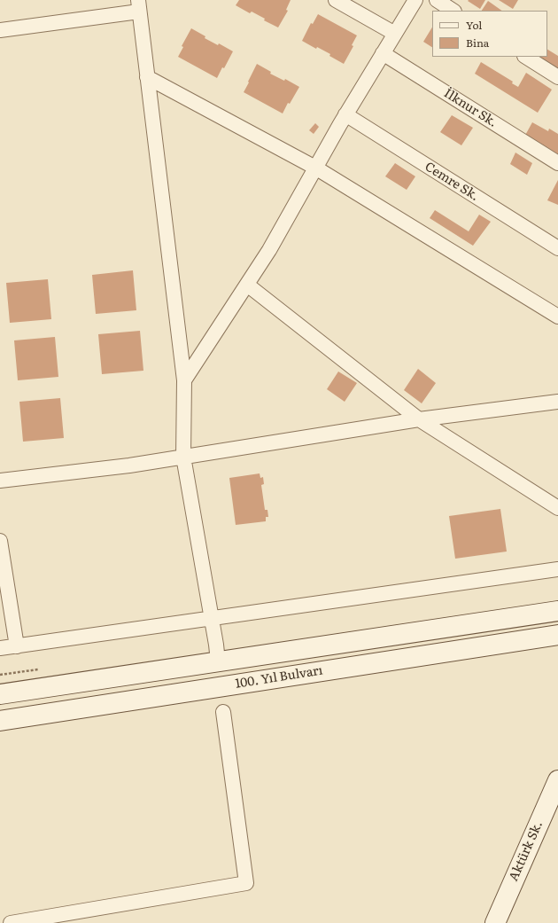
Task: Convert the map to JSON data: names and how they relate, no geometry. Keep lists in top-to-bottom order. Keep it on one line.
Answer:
{"streets":{"main road":["100. Yıl Bulvarı","Aktürk Sk."],"street":["İlknur Sk.","Cemre Sk."]},"legend":["Yol","Bina"]}
